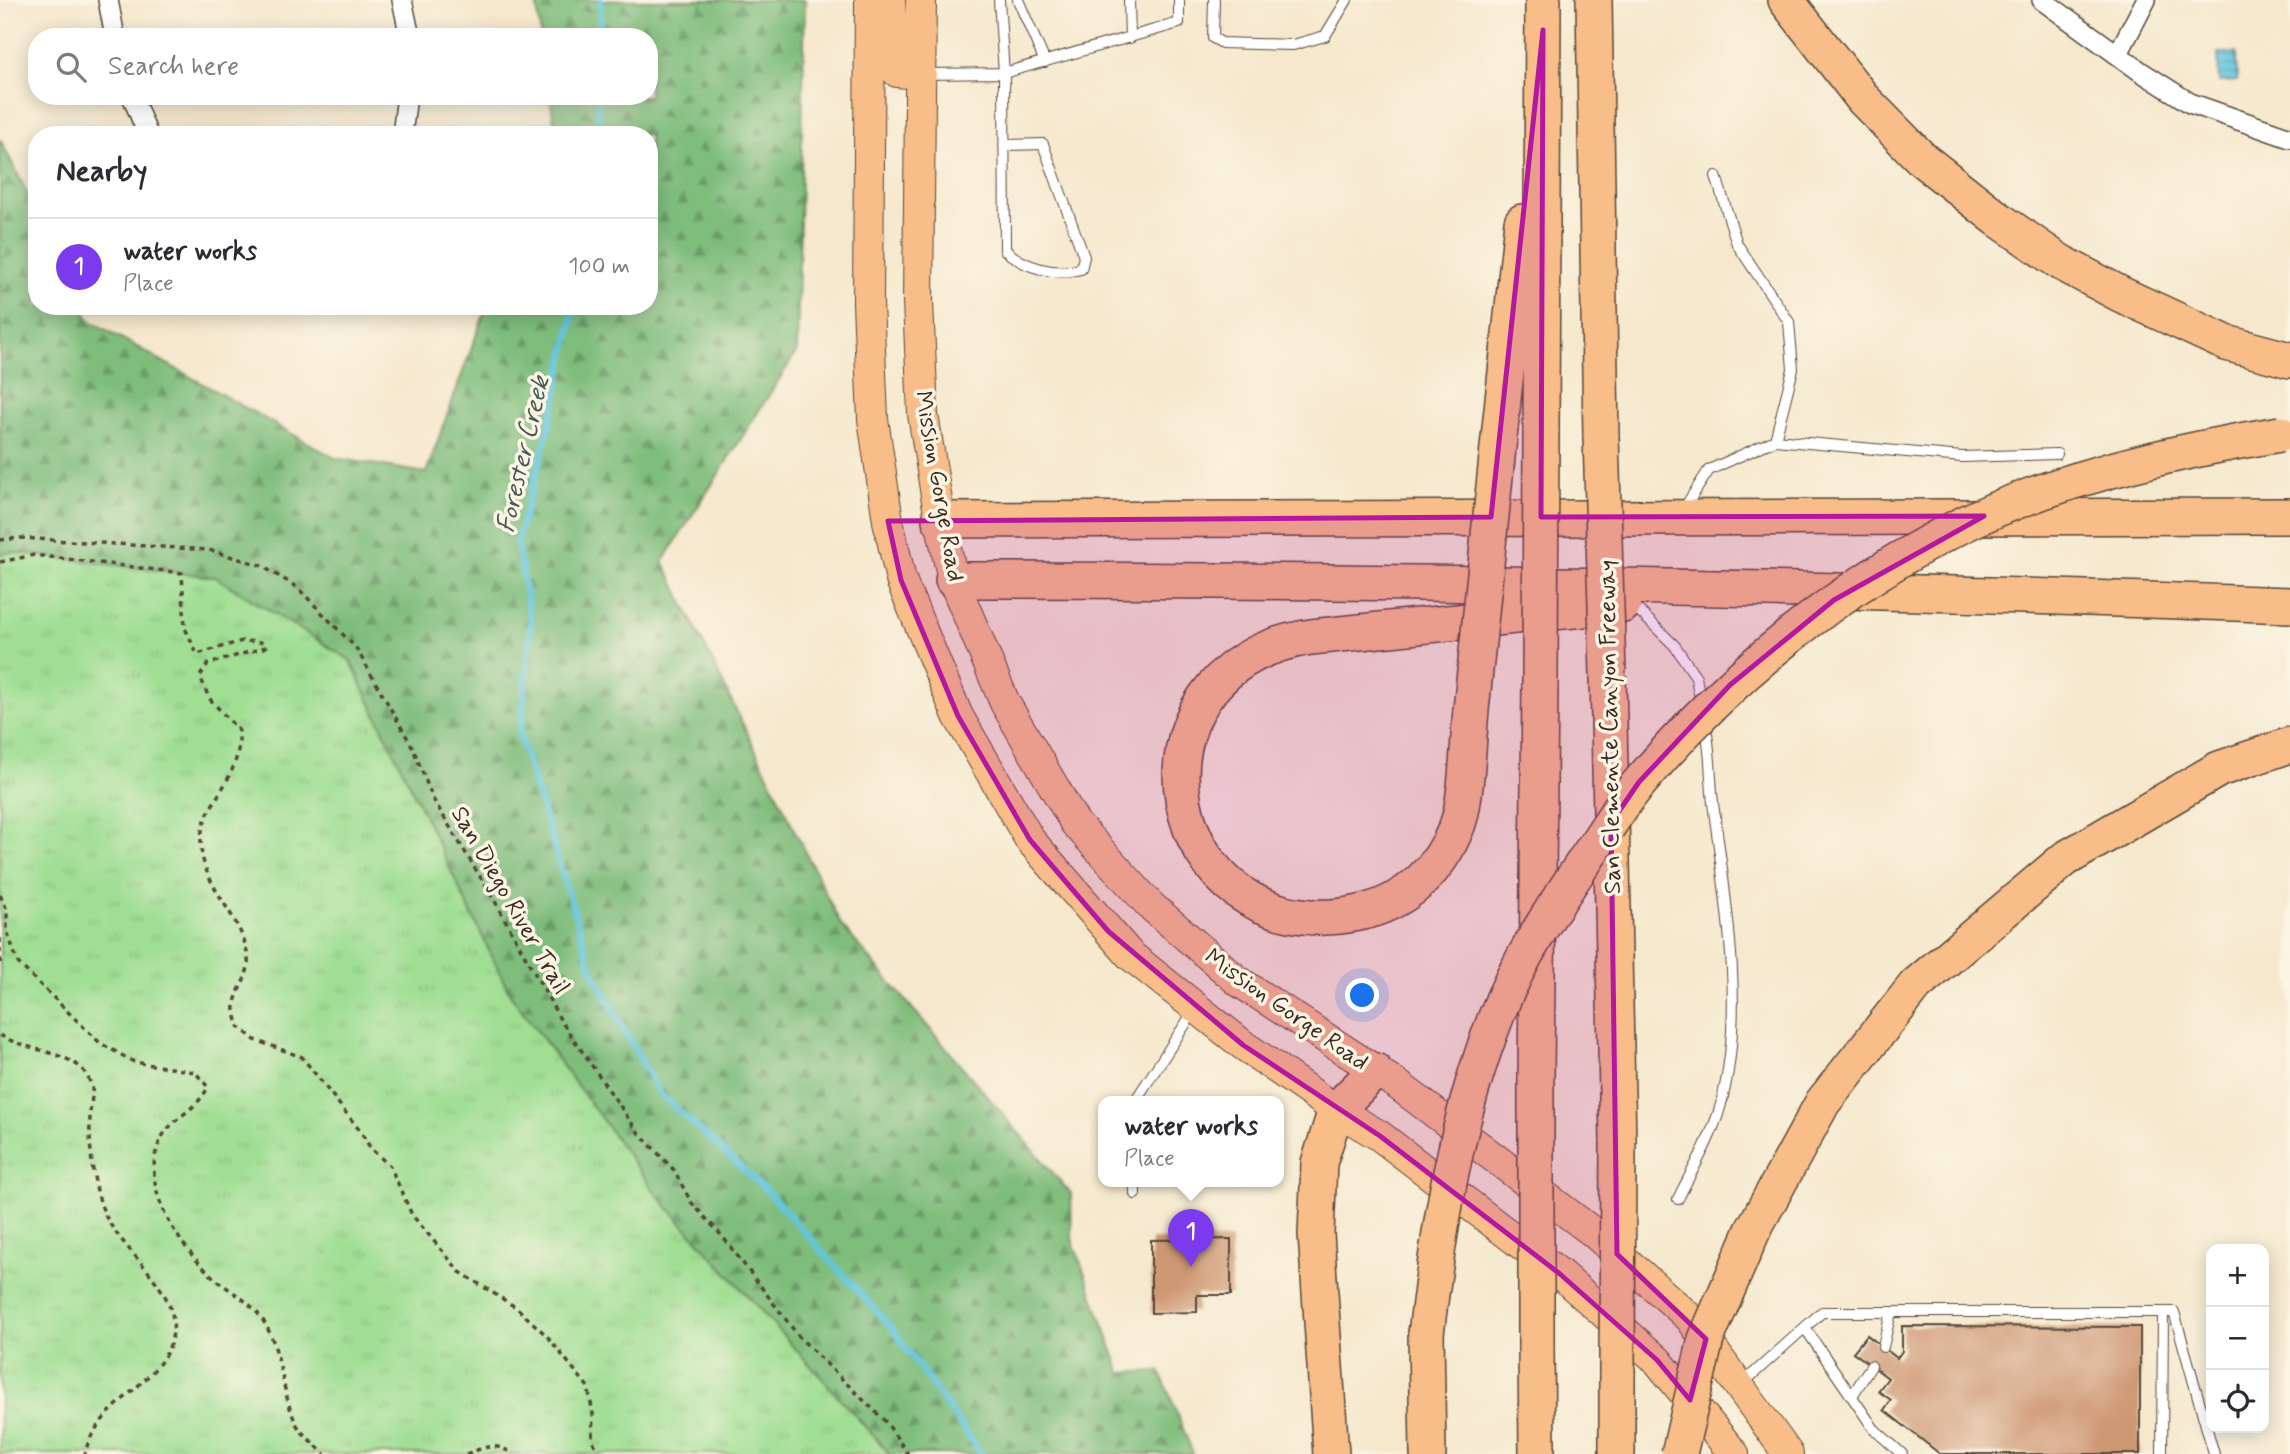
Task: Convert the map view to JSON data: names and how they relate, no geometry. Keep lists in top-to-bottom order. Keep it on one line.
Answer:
{"streets":{"highway":["San Clemente Canyon Freeway"],"main road":["Mission Gorge Road"],"path":["San Diego River Trail"]},"water":["Forester Creek"],"page":{"search":"Search here","heading":"Nearby","list":[{"mark":"1","name":"water works","note":"Place","value":"100 m"}],"popup":["water works","Place"],"pins":"1","map_buttons":["+","−"]}}
